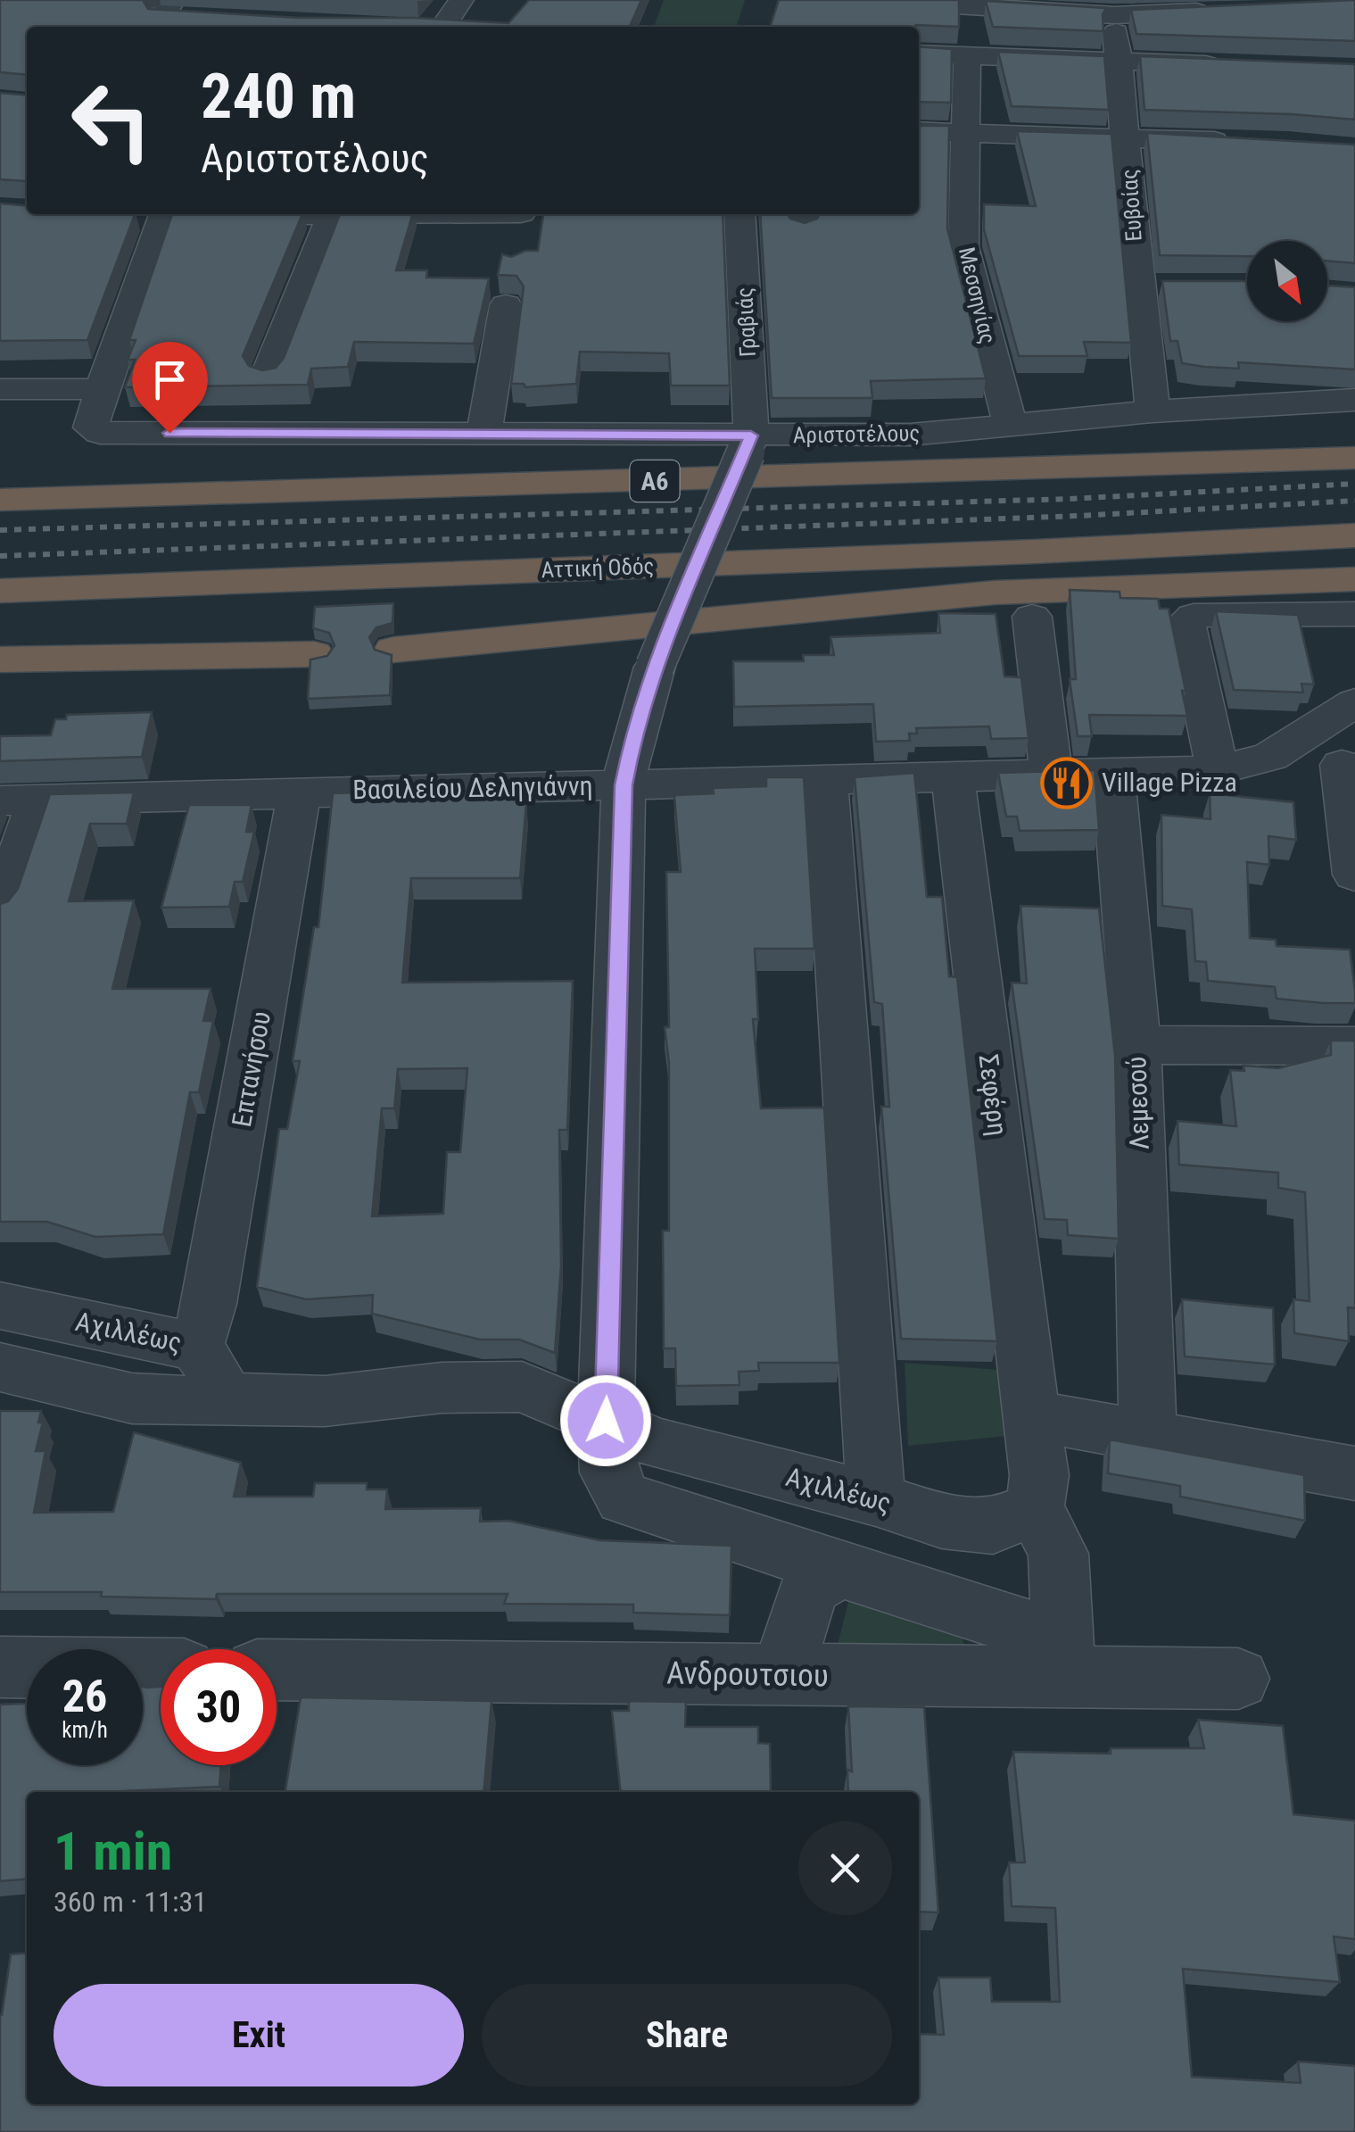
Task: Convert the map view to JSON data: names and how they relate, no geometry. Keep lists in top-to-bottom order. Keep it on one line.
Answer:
{"streets":{"highway":["Α6","Αττική Οδός"],"street":["Ευβοίας","Μεσσηνίας","Γραβιάς","Αριστοτέλους","Βασιλείου Δεληγιάννη","Επτανήσου","Σεφέρη","Λεμεσού","Αχιλλέως","Ανδρουτσιου"]},"crossings":[["Ευβοίας","Αριστοτέλους"],["Μεσσηνίας","Αριστοτέλους"],["Γραβιάς","Αριστοτέλους"],["Βασιλείου Δεληγιάννη","Επτανήσου"],["Βασιλείου Δεληγιάννη","Σεφέρη"],["Βασιλείου Δεληγιάννη","Λεμεσού"],["Επτανήσου","Αχιλλέως"]],"places":{"restaurant":["Village Pizza"]},"north":"bottom right","page":{"turn":["240 m","Αριστοτέλους"],"speed":"26 km/h","limit":"30","heading":["1 min","360 m · 11:31"],"buttons":["Exit","Share"]}}
